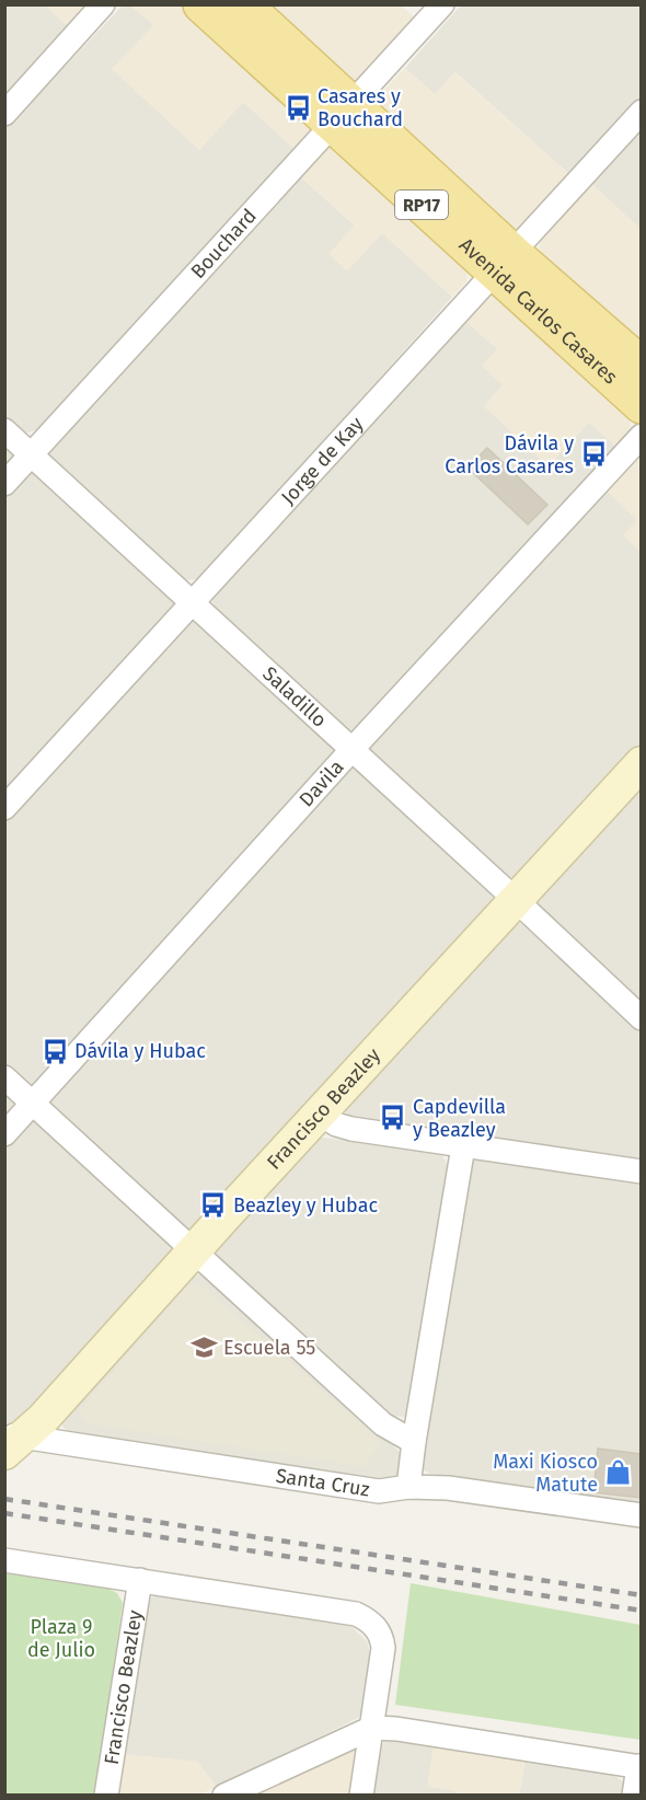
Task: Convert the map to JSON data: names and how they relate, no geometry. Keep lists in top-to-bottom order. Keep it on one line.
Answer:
{"streets":{"main road":["RP17","Avenida Carlos Casares"],"street":["Bouchard","Jorge de Kay","Saladillo","Davila","Francisco Beazley","Santa Cruz"]},"crossings":[["Bouchard","Avenida Carlos Casares"],["Bouchard","Saladillo"],["Avenida Carlos Casares","Jorge de Kay"],["Jorge de Kay","Saladillo"],["Saladillo","Davila"],["Saladillo","Francisco Beazley"],["Francisco Beazley","Santa Cruz"]],"parks":["Plaza 9 de Julio"],"places":{"bus stop":["Casares y Bouchard","Dávila y Carlos Casares","Dávila y Hubac","Capdevilla y Beazley","Beazley y Hubac"],"school or university":["Escuela 55"],"shop":["Maxi Kiosco Matute"]}}
